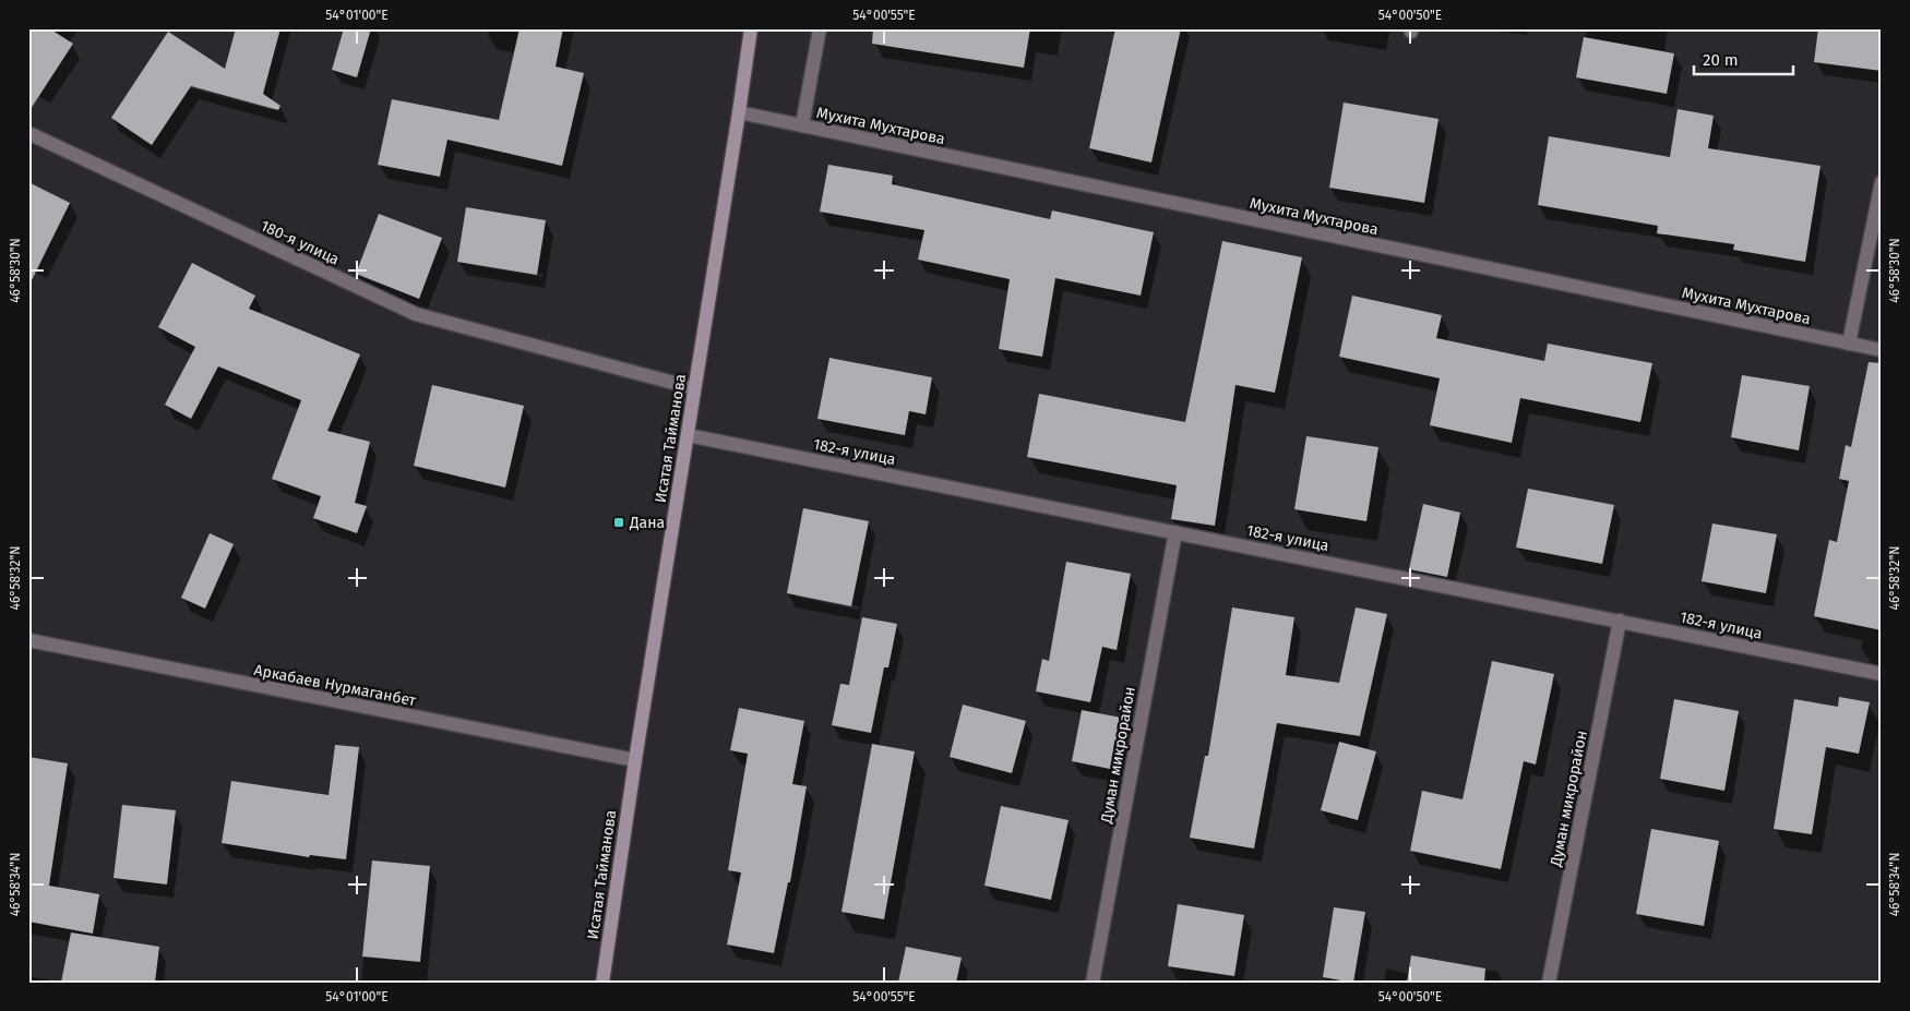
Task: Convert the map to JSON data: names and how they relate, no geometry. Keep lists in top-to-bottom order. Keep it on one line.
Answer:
{"streets":{"street":["Мухита Мухтарова","180-я улица","Исатая Тайманова","182-я улица","Аркабаев Нурмаганбет","Думан микрорайон"]},"crossings":[["Мухита Мухтарова","Исатая Тайманова"],["180-я улица","Исатая Тайманова"],["Исатая Тайманова","182-я улица"],["Исатая Тайманова","Аркабаев Нурмаганбет"],["182-я улица","Думан микрорайон"]],"places":{"transit":["Дана"]},"scale_bar":"20 m","coordinates":["54°01'00\"E","54°00'55\"E","54°00'50\"E","46°58'30\"N","46°58'32\"N","46°58'34\"N"]}
